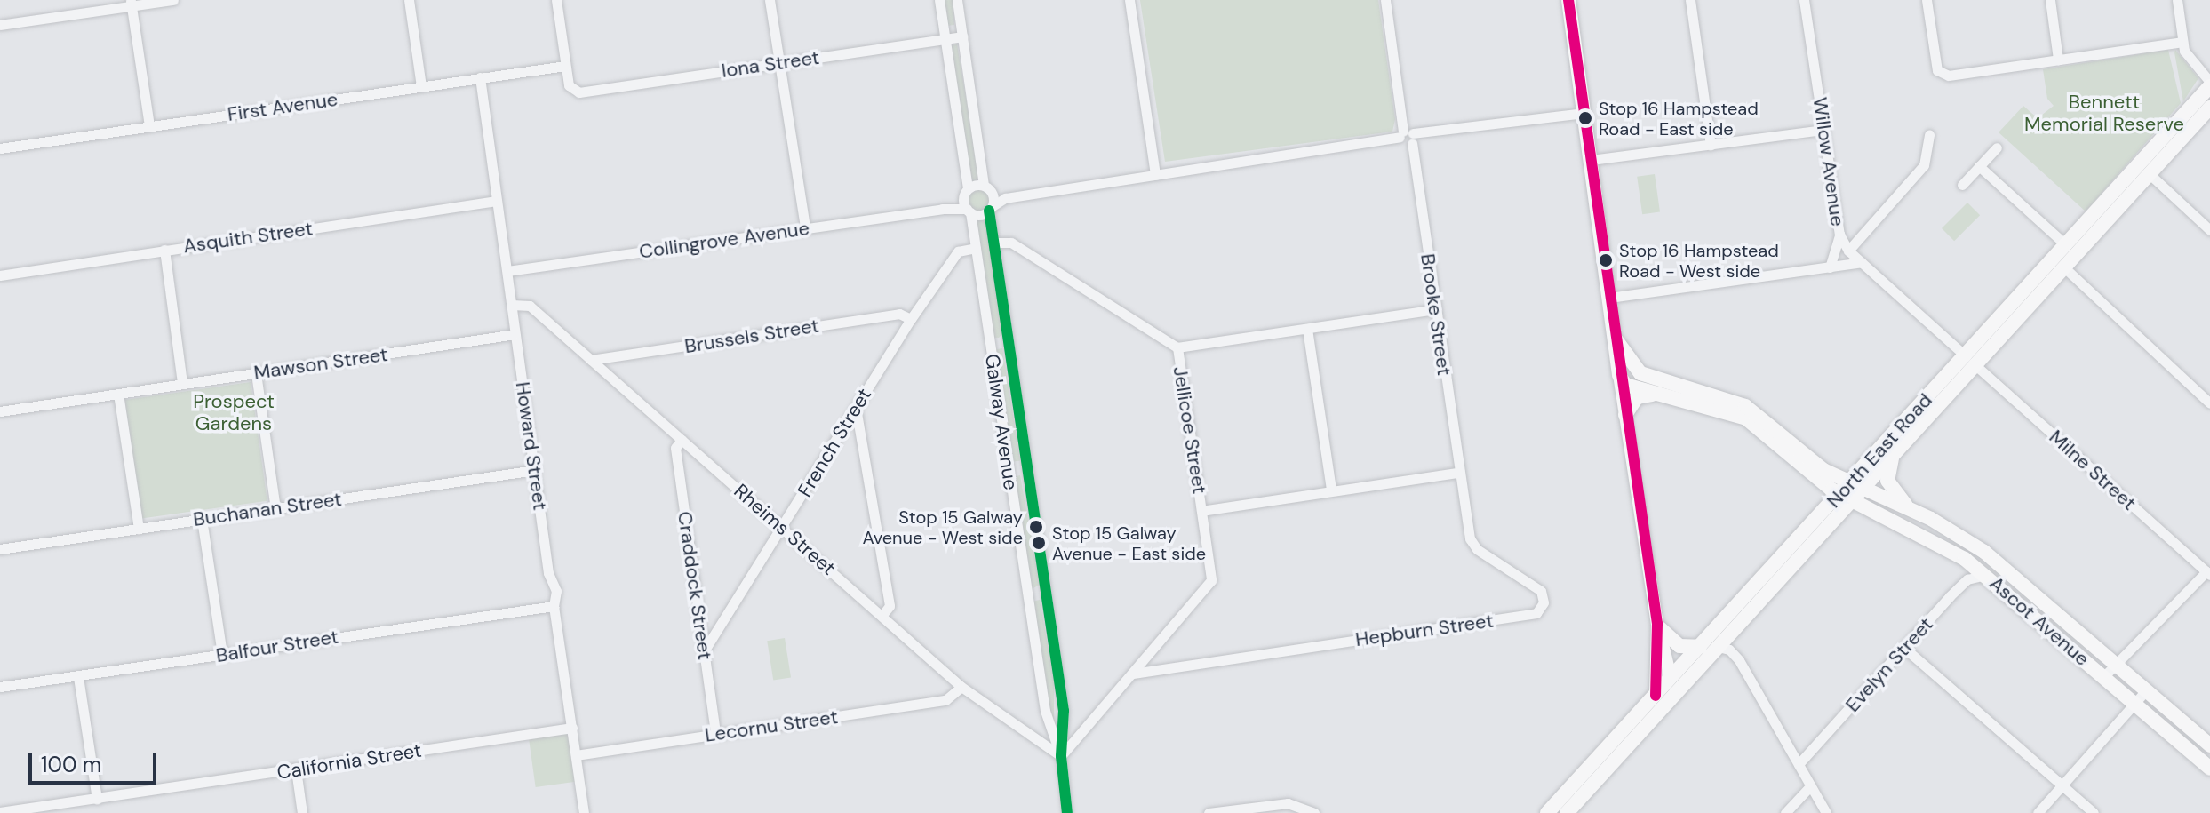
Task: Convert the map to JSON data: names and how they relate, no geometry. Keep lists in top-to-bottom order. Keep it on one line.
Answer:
{"streets":{"highway":["North East Road","Ascot Avenue"],"street":["Iona Street","First Avenue","Willow Avenue","Asquith Street","Collingrove Avenue","Brooke Street","Brussels Street","Mawson Street","Galway Avenue","Jellicoe Street","French Street","Howard Street","Milne Street","Buchanan Street","Rheims Street","Craddock Street","Hepburn Street","Balfour Street","Evelyn Street","Lecornu Street","California Street"]},"crossings":[["Iona Street","First Avenue"],["First Avenue","Howard Street"],["Willow Avenue","North East Road"],["Willow Avenue","Milne Street"],["Asquith Street","Howard Street"],["Collingrove Avenue","Galway Avenue"],["Collingrove Avenue","Howard Street"],["Brooke Street","Hepburn Street"],["Brussels Street","French Street"],["Brussels Street","Rheims Street"],["Mawson Street","Howard Street"],["Galway Avenue","Jellicoe Street"],["Galway Avenue","French Street"],["Galway Avenue","Rheims Street"],["Jellicoe Street","Rheims Street"],["Jellicoe Street","Hepburn Street"],["French Street","Rheims Street"],["French Street","Craddock Street"],["Howard Street","Buchanan Street"],["Howard Street","Rheims Street"],["Howard Street","Balfour Street"],["Howard Street","Lecornu Street"],["Howard Street","California Street"],["North East Road","Milne Street"],["North East Road","Ascot Avenue"],["Rheims Street","Craddock Street"],["Rheims Street","Lecornu Street"],["Craddock Street","Lecornu Street"],["Ascot Avenue","Evelyn Street"]],"parks":["Bennett Memorial Reserve","Prospect Gardens"],"places":["Stop 16 Hampstead Road - East side","Stop 16 Hampstead Road - West side","Stop 15 Galway Avenue - West side","Stop 15 Galway Avenue - East side"],"scale_bar":"100 m"}
